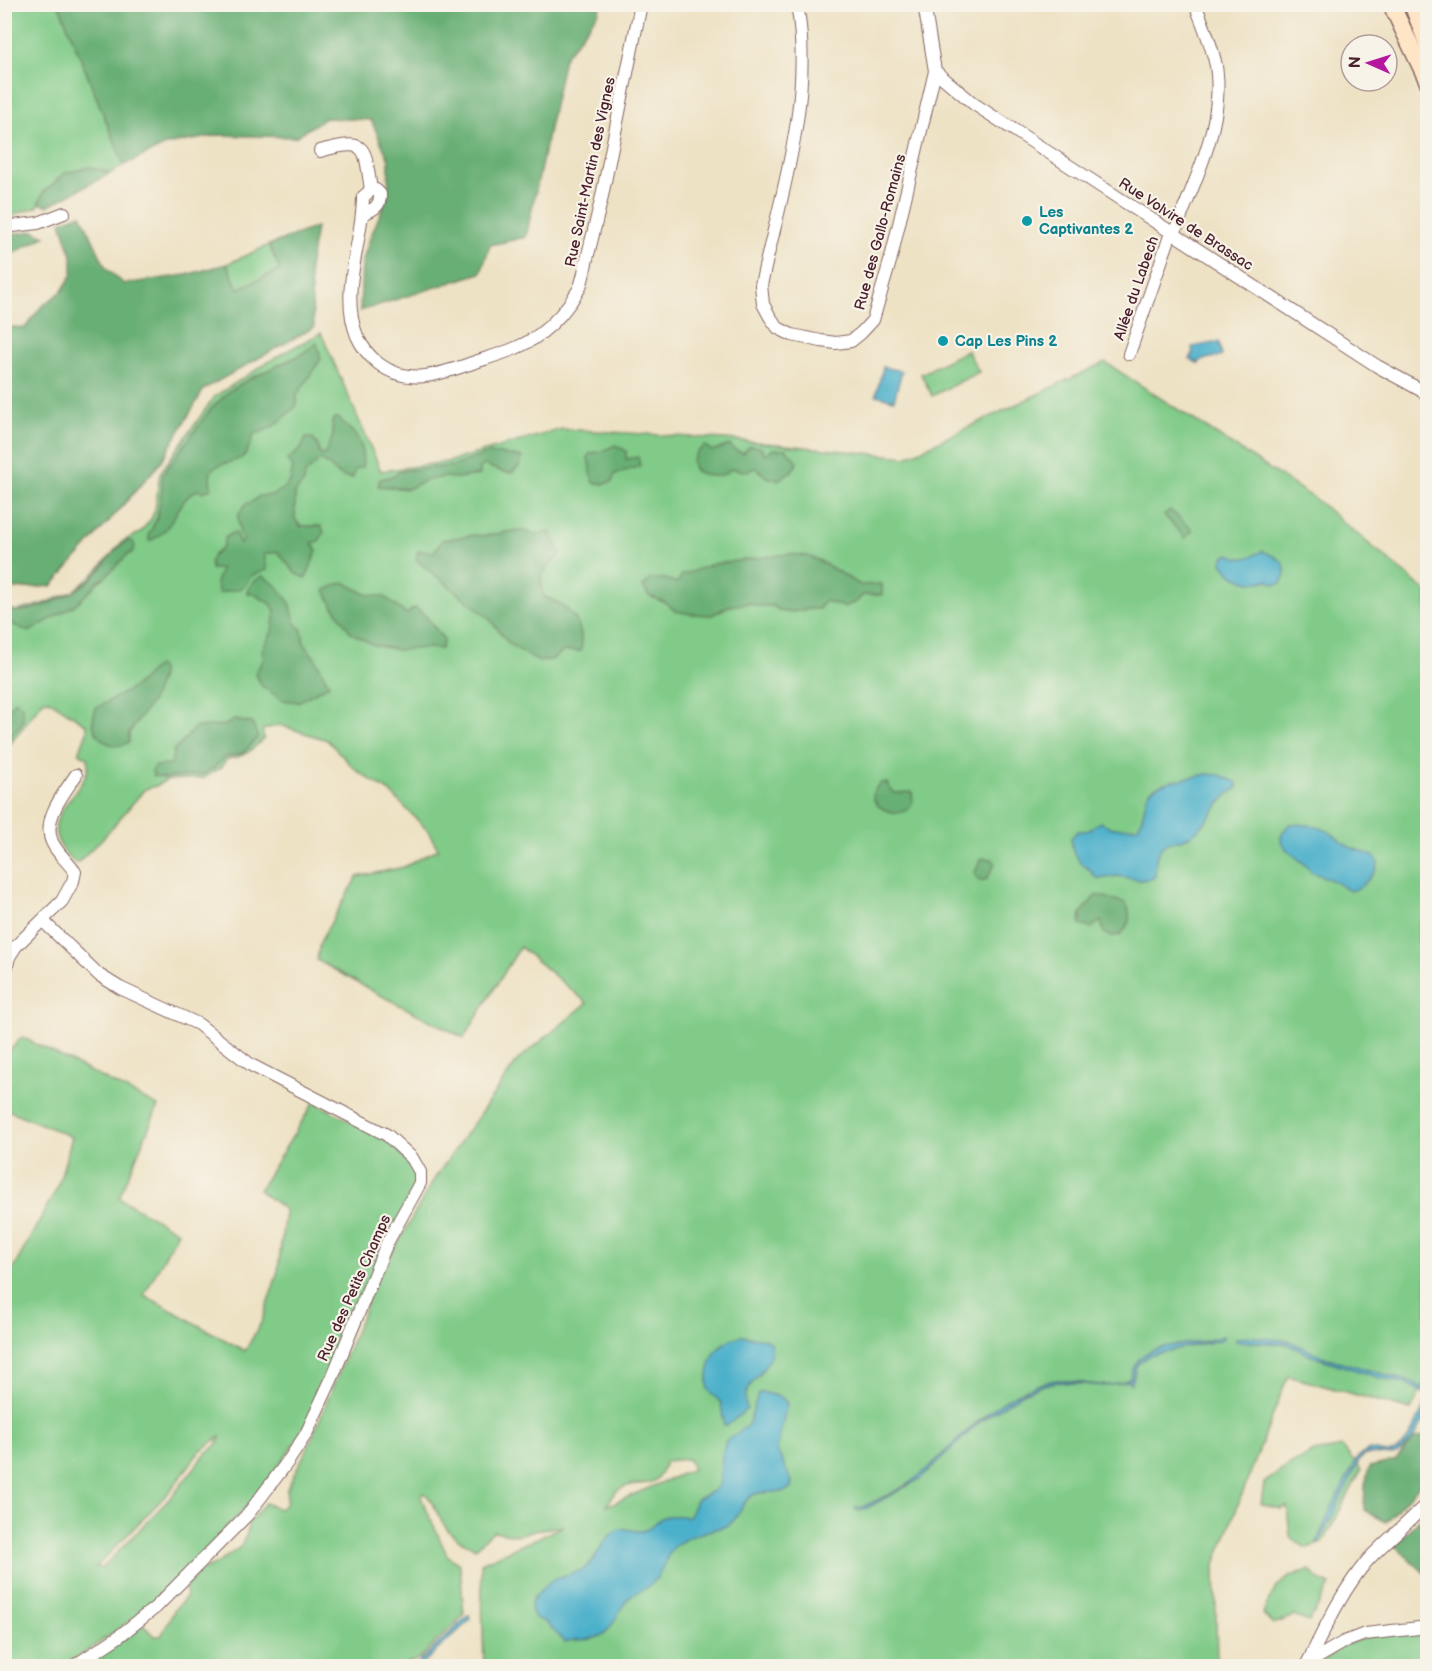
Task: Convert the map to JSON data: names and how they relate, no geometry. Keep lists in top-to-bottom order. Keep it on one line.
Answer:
{"streets":{"street":["Rue Saint-Martin des Vignes","Rue Volvire de Brassac","Rue des Gallo-Romains","Allée du Labech","Rue des Petits Champs"]},"crossings":[["Rue Volvire de Brassac","Rue des Gallo-Romains"],["Rue Volvire de Brassac","Allée du Labech"]],"places":["Les Captivantes 2","Cap Les Pins 2"],"north":"left"}
